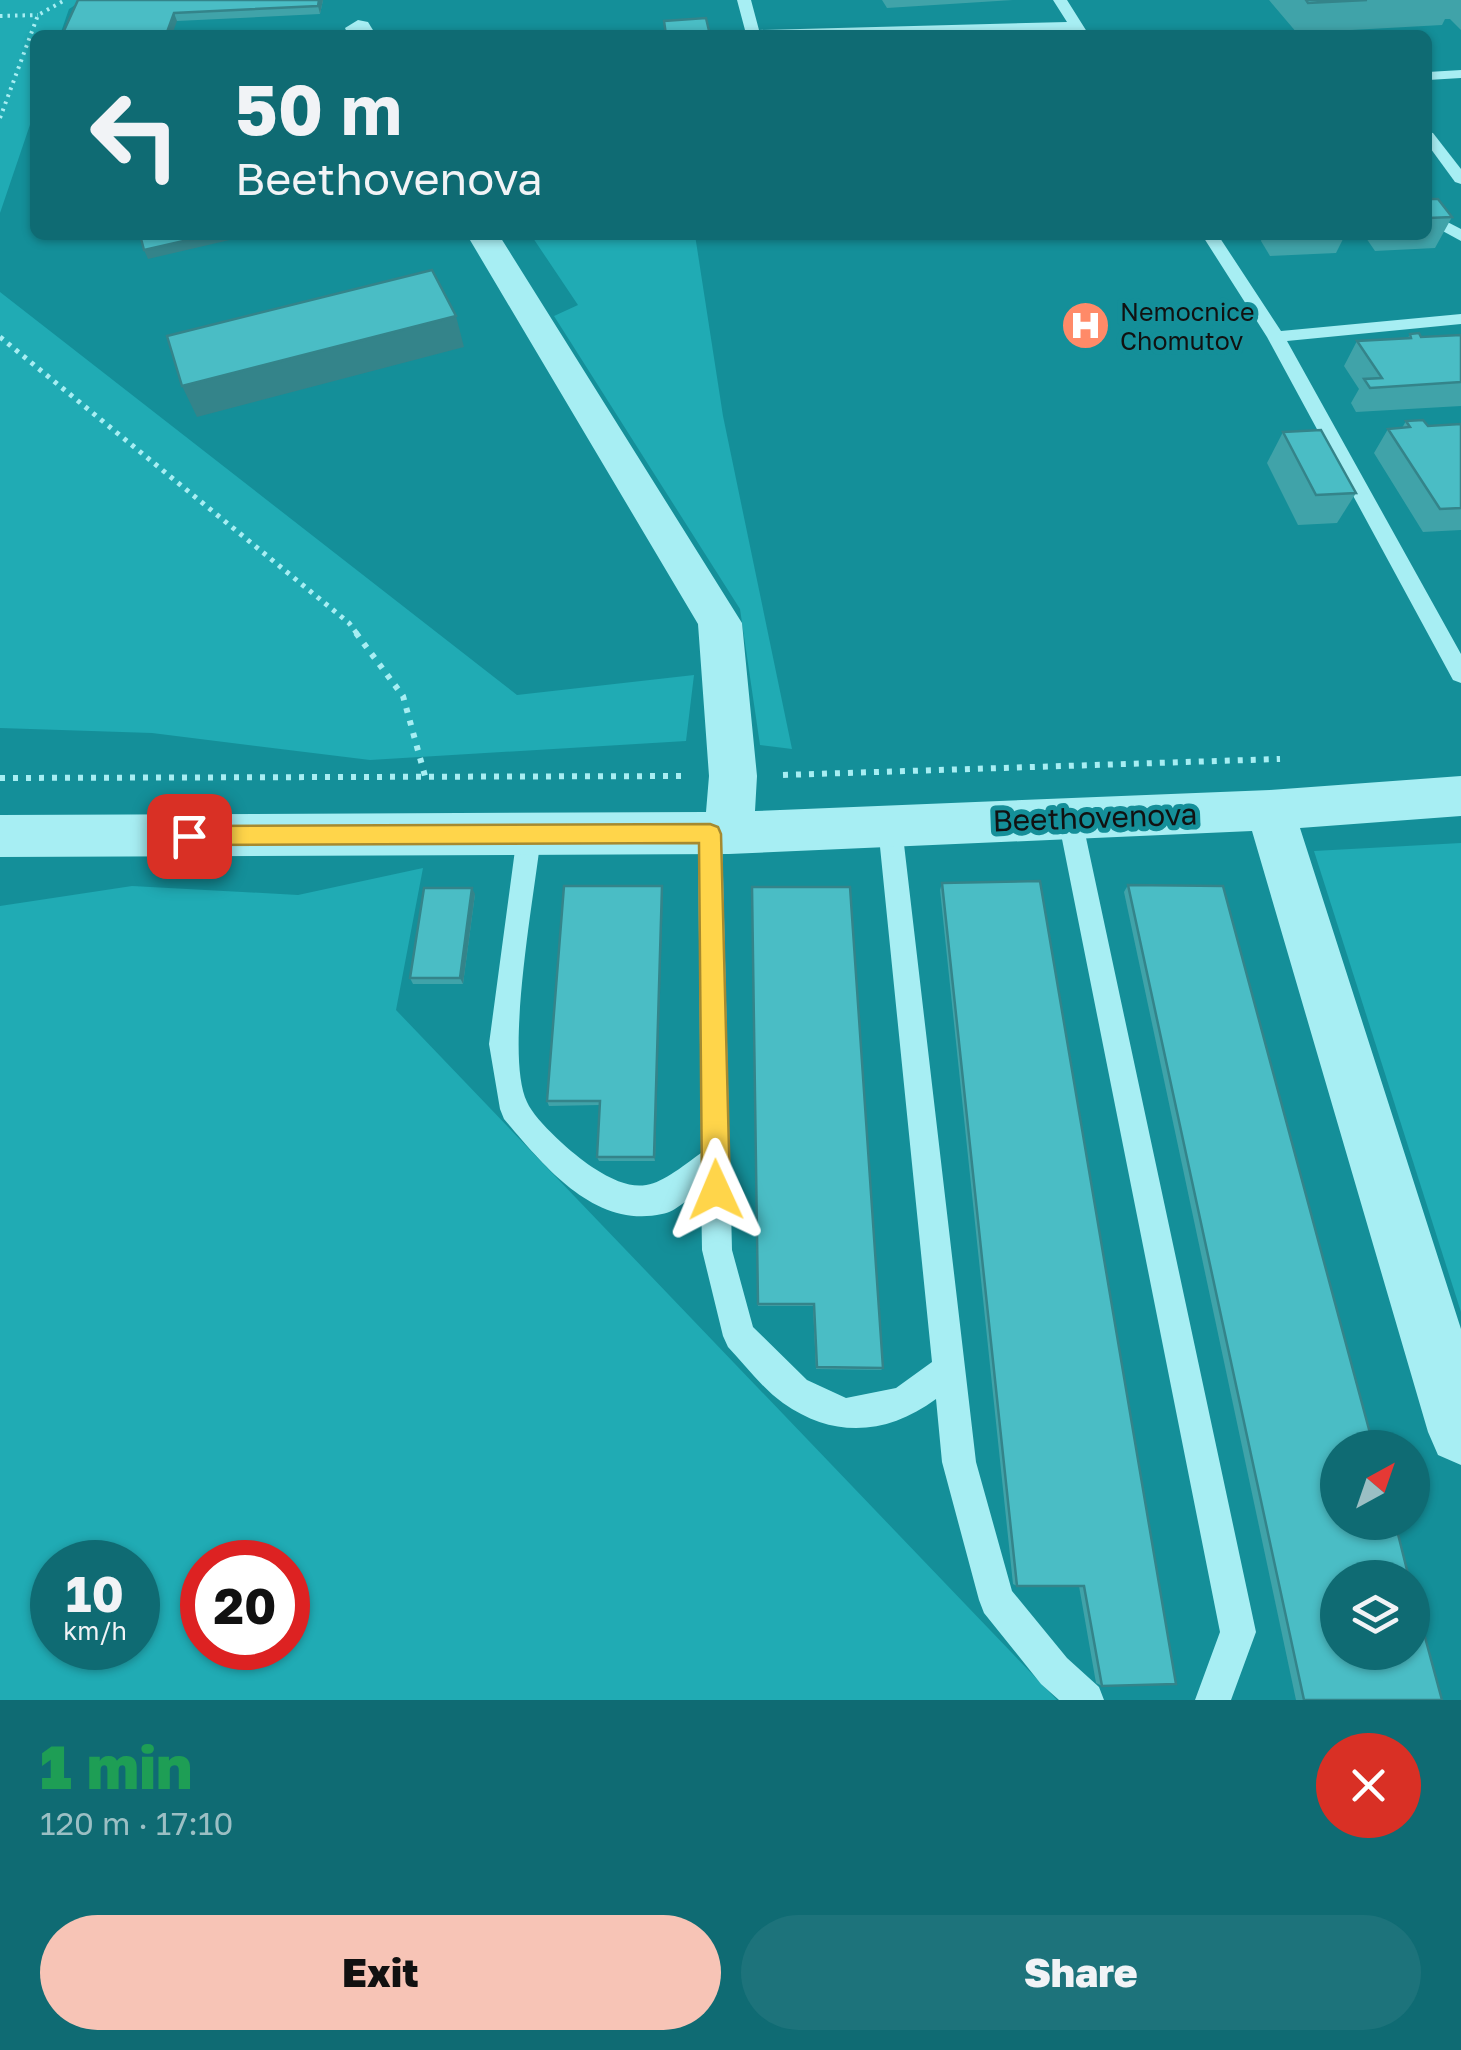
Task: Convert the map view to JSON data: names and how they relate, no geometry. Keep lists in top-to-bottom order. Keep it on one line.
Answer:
{"streets":{"street":["Beethovenova"]},"places":{"hospital":["Nemocnice Chomutov"]},"north":"top right","page":{"turn":["50 m","Beethovenova"],"speed":"10 km/h","limit":"20","heading":["1 min","120 m · 17:10"],"buttons":["Exit","Share"]}}
